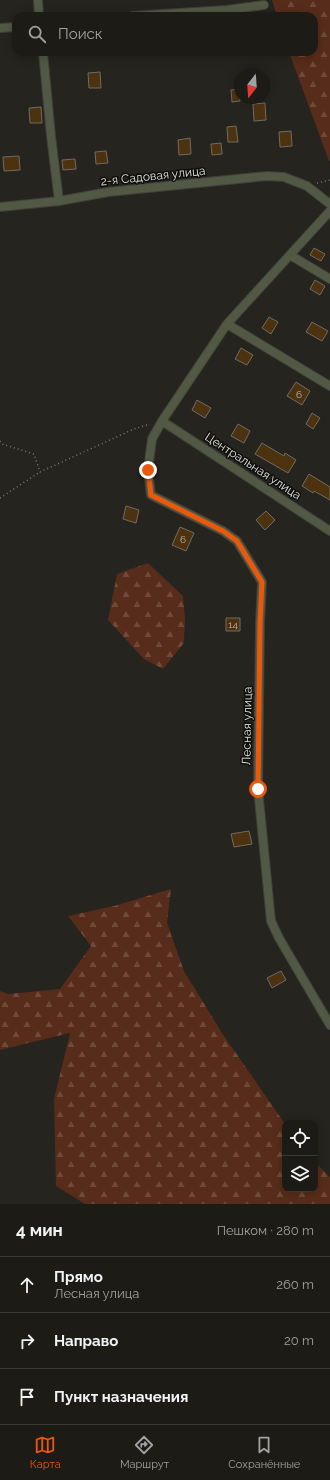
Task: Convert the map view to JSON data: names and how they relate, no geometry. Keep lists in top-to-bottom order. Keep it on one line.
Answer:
{"streets":{"street":["2-я Садовая улица","Центральная улица","Лесная улица"]},"crossings":[["Центральная улица","Лесная улица"]],"house_numbers":["6","6","14"],"north":"bottom","page":{"search":"Поиск","heading":["4 мин","Пешком · 280 m"],"list":[["Прямо","Лесная улица","260 m"],["Направо","20 m"],"Пункт назначения"],"nav":["Карта","Маршрут","Сохранённые"]}}
